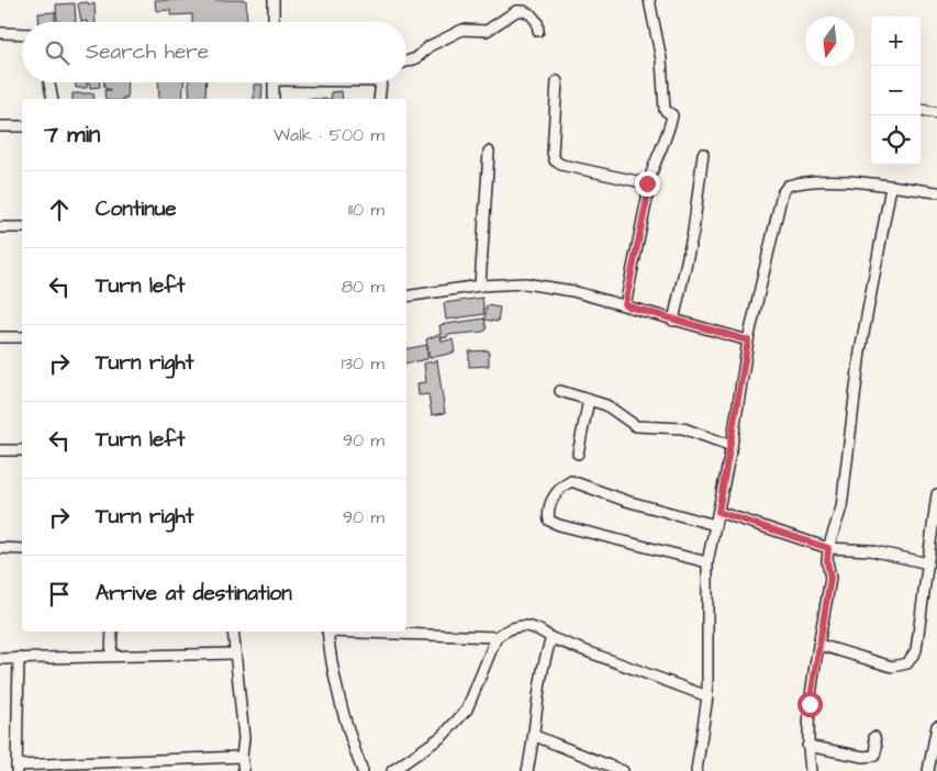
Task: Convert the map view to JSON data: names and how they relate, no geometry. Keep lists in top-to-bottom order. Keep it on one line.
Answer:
{"north":"bottom","page":{"map_buttons":["+","−"],"search":"Search here","heading":["7 min","Walk · 500 m"],"list":[["Continue","110 m"],["Turn left","80 m"],["Turn right","130 m"],["Turn left","90 m"],["Turn right","90 m"],"Arrive at destination"]}}
